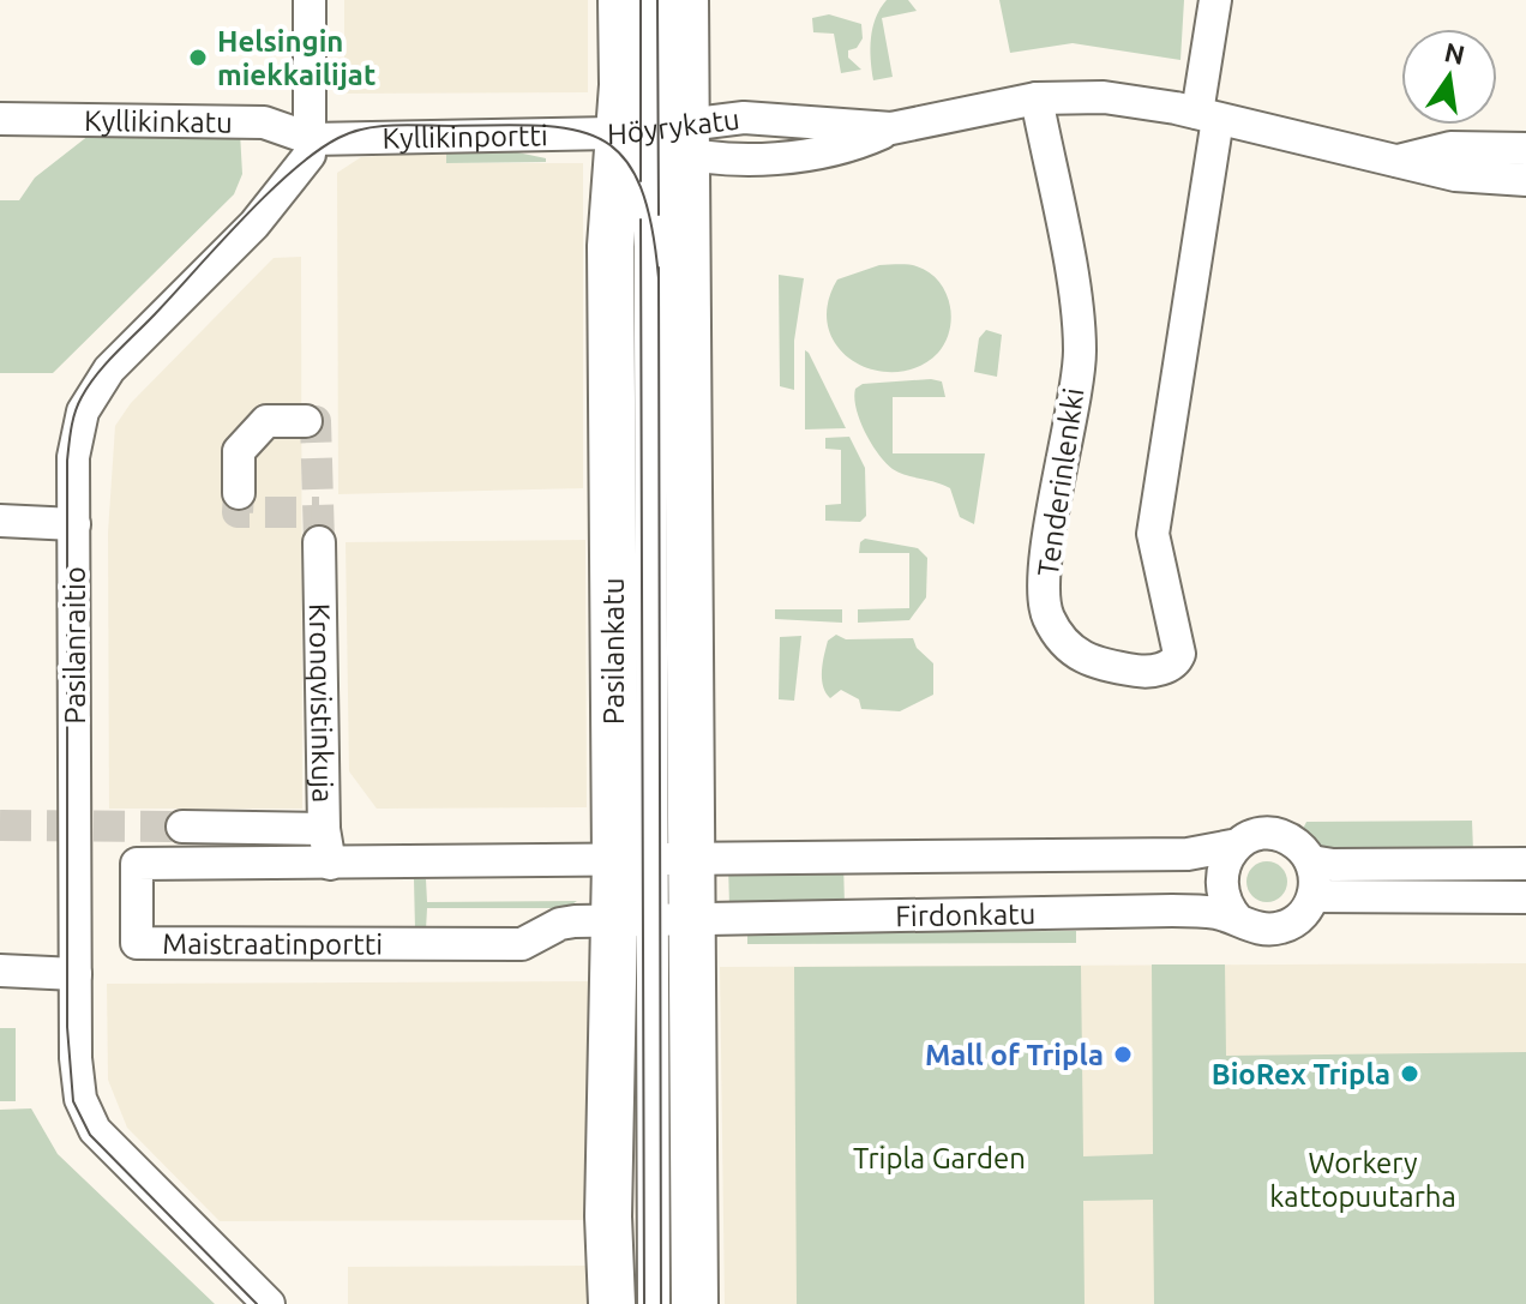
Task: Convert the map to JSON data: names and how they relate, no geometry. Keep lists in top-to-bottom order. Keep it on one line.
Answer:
{"streets":{"street":["Kyllikinkatu","Höyrykatu","Kyllikinportti","Tenderinlenkki","Pasilanraitio","Pasilankatu","Kronqvistinkuja","Firdonkatu","Maistraatinportti"]},"crossings":[["Kyllikinkatu","Kyllikinportti"],["Kyllikinkatu","Pasilanraitio"],["Höyrykatu","Kyllikinportti"],["Höyrykatu","Tenderinlenkki"],["Höyrykatu","Pasilankatu"],["Kyllikinportti","Pasilanraitio"],["Kyllikinportti","Pasilankatu"],["Pasilankatu","Firdonkatu"],["Pasilankatu","Maistraatinportti"],["Kronqvistinkuja","Maistraatinportti"],["Firdonkatu","Maistraatinportti"]],"parks":["Tripla Garden","Workery kattopuutarha"],"places":["Helsingin miekkailijat","Mall of Tripla","BioRex Tripla"],"north":"top"}
